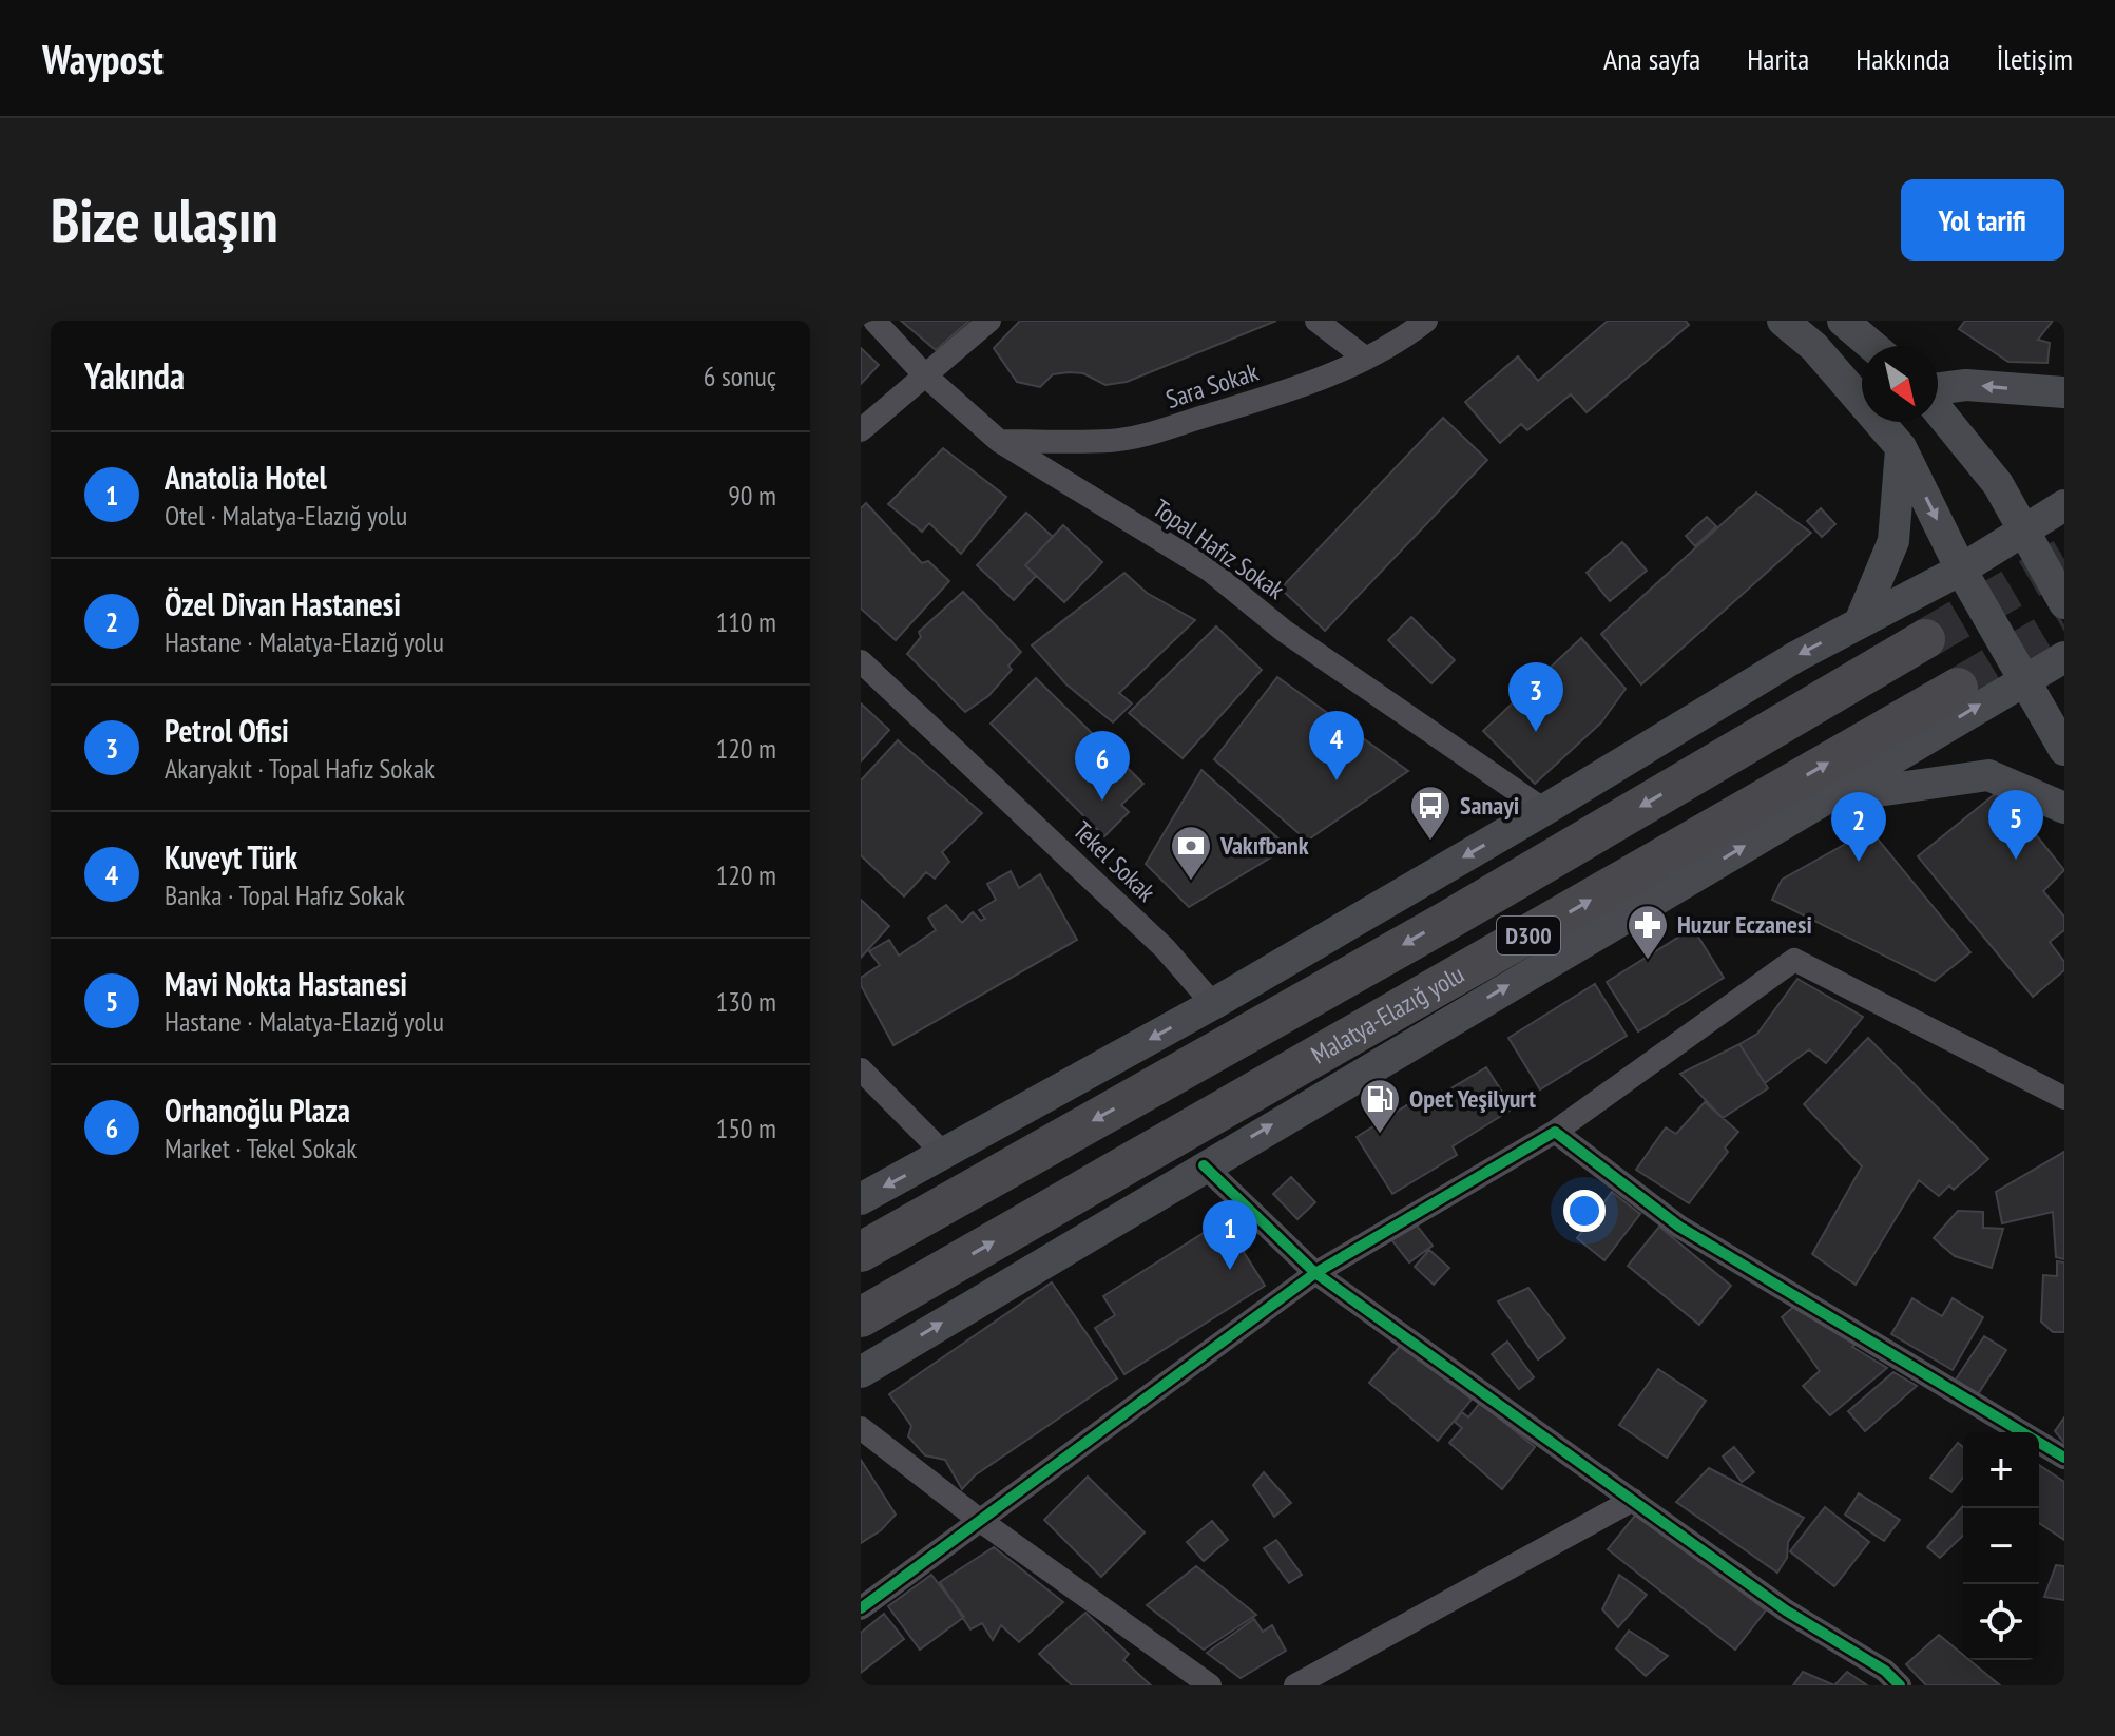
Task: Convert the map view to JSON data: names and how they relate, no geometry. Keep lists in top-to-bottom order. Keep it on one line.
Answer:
{"streets":{"highway":["D300","Malatya-Elazığ yolu"],"street":["Sara Sokak","Topal Hafız Sokak","Tekel Sokak"]},"crossings":[["Sara Sokak","Topal Hafız Sokak"]],"places":{"bus stop":["Sanayi"],"bank":["Vakıfbank"],"pharmacy":["Huzur Eczanesi"],"fuel station":["Opet Yeşilyurt"]},"north":"bottom right","page":{"header":"Waypost","nav":["Ana sayfa","Harita","Hakkında","İletişim"],"buttons":"Yol tarifi","title":"Bize ulaşın","heading":["Yakında","6 sonuç"],"list":[{"mark":"1","name":"Anatolia Hotel","note":"Otel · Malatya-Elazığ yolu","value":"90 m"},{"mark":"2","name":"Özel Divan Hastanesi","note":"Hastane · Malatya-Elazığ yolu","value":"110 m"},{"mark":"3","name":"Petrol Ofisi","note":"Akaryakıt · Topal Hafız Sokak","value":"120 m"},{"mark":"4","name":"Kuveyt Türk","note":"Banka · Topal Hafız Sokak","value":"120 m"},{"mark":"5","name":"Mavi Nokta Hastanesi","note":"Hastane · Malatya-Elazığ yolu","value":"130 m"},{"mark":"6","name":"Orhanoğlu Plaza","note":"Market · Tekel Sokak","value":"150 m"}],"pins":["3","4","6","5","2","1"],"map_buttons":["+","−"]}}
